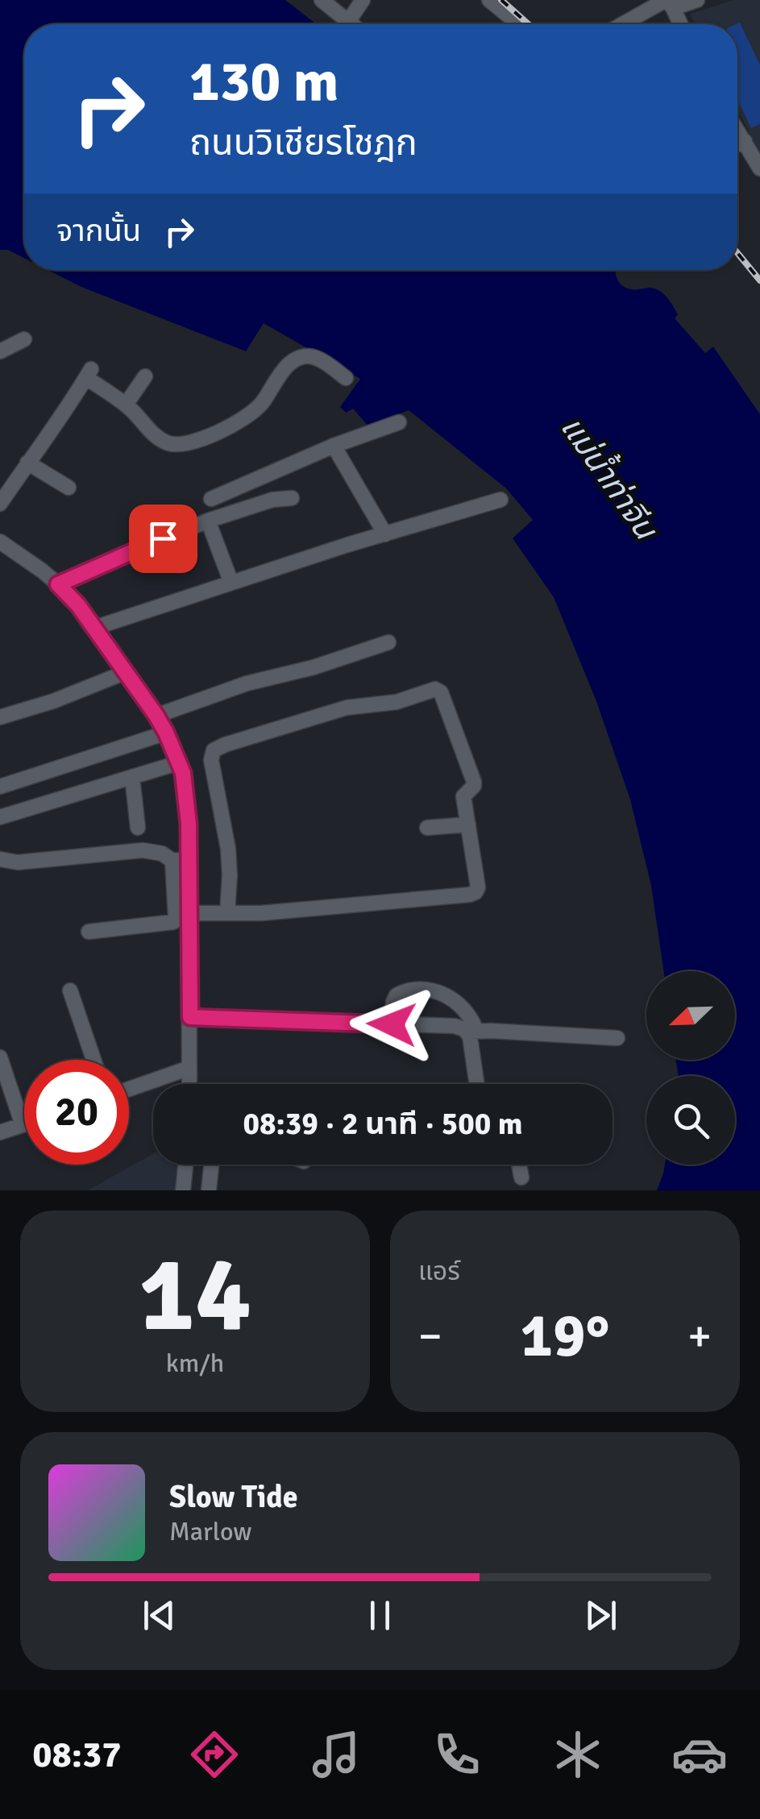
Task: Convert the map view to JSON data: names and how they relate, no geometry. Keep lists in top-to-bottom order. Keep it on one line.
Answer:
{"water":["แม่น้ำท่าจีน"],"north":"bottom left","page":{"turn":["130 m","ถนนวิเชียรโชฎก"],"then":"จากนั้น","limit":"20","trip":"08:39 · 2 นาที · 500 m","tile":[["14","km/h"],"แอร์"],"heat":["−","19°","+"],"song":["Slow Tide","Marlow"],"tabs":"08:37"}}
